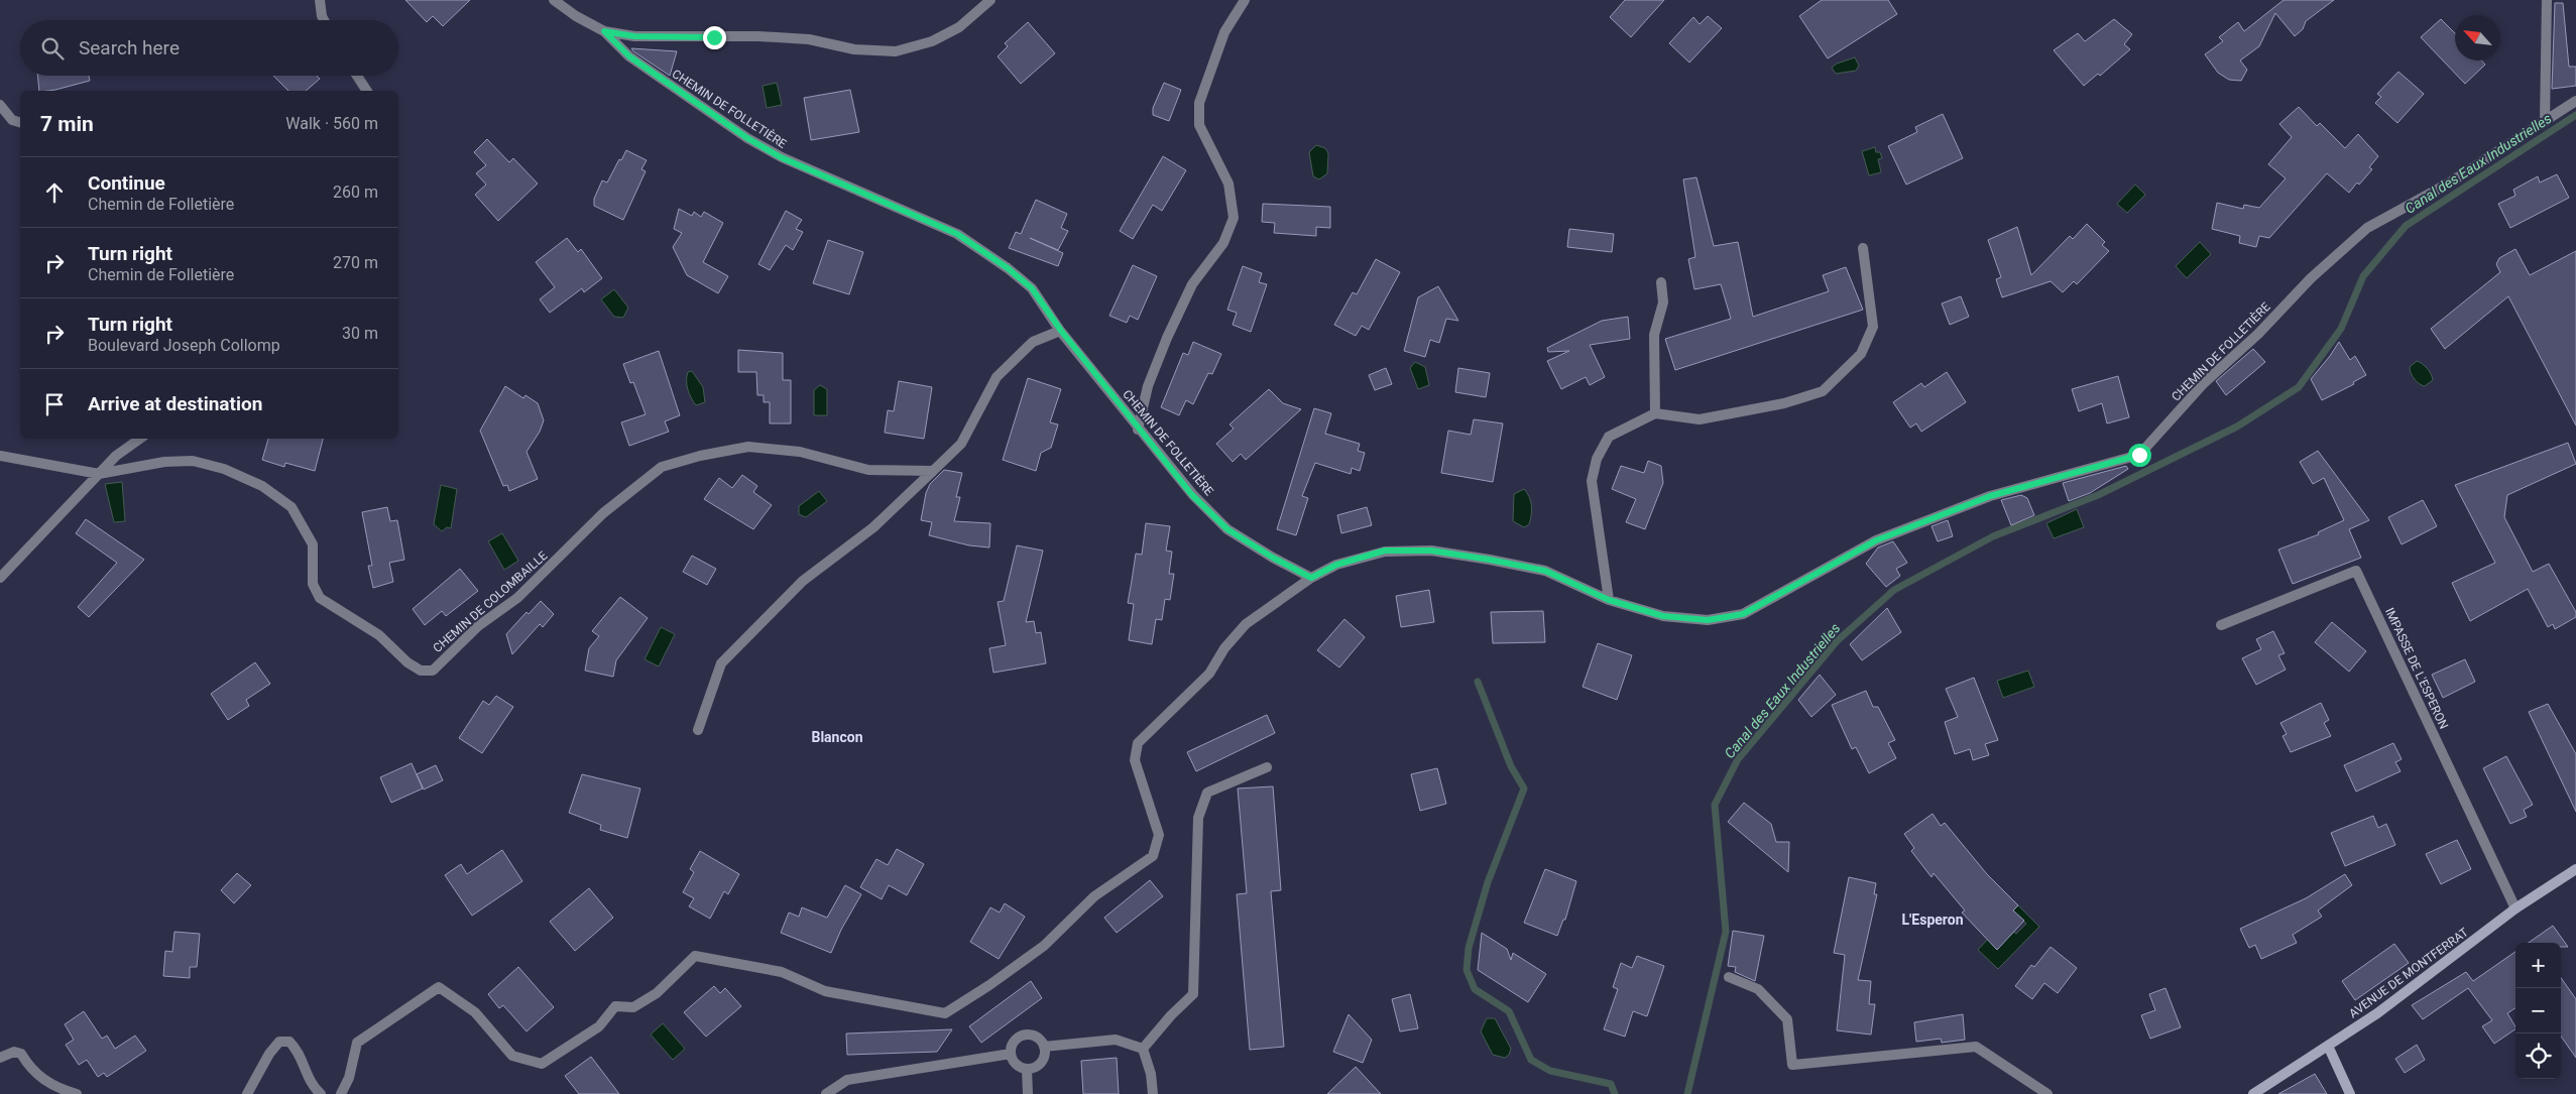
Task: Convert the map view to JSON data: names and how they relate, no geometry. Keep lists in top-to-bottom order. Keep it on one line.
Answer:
{"streets":{"street":["CHEMIN DE FOLLETIÈRE","CHEMIN DE COLOMBAILLE","IMPASSE DE L'ESPERON","AVENUE DE MONTFERRAT"]},"crossings":[["IMPASSE DE L'ESPERON","AVENUE DE MONTFERRAT"]],"districts":["Blancon","L'Esperon"],"water":["Canal des Eaux Industrielles"],"north":"top left","page":{"search":"Search here","heading":["7 min","Walk · 560 m"],"list":[["Continue","Chemin de Folletière","260 m"],["Turn right","Chemin de Folletière","270 m"],["Turn right","Boulevard Joseph Collomp","30 m"],"Arrive at destination"],"map_buttons":["+","−"]}}
